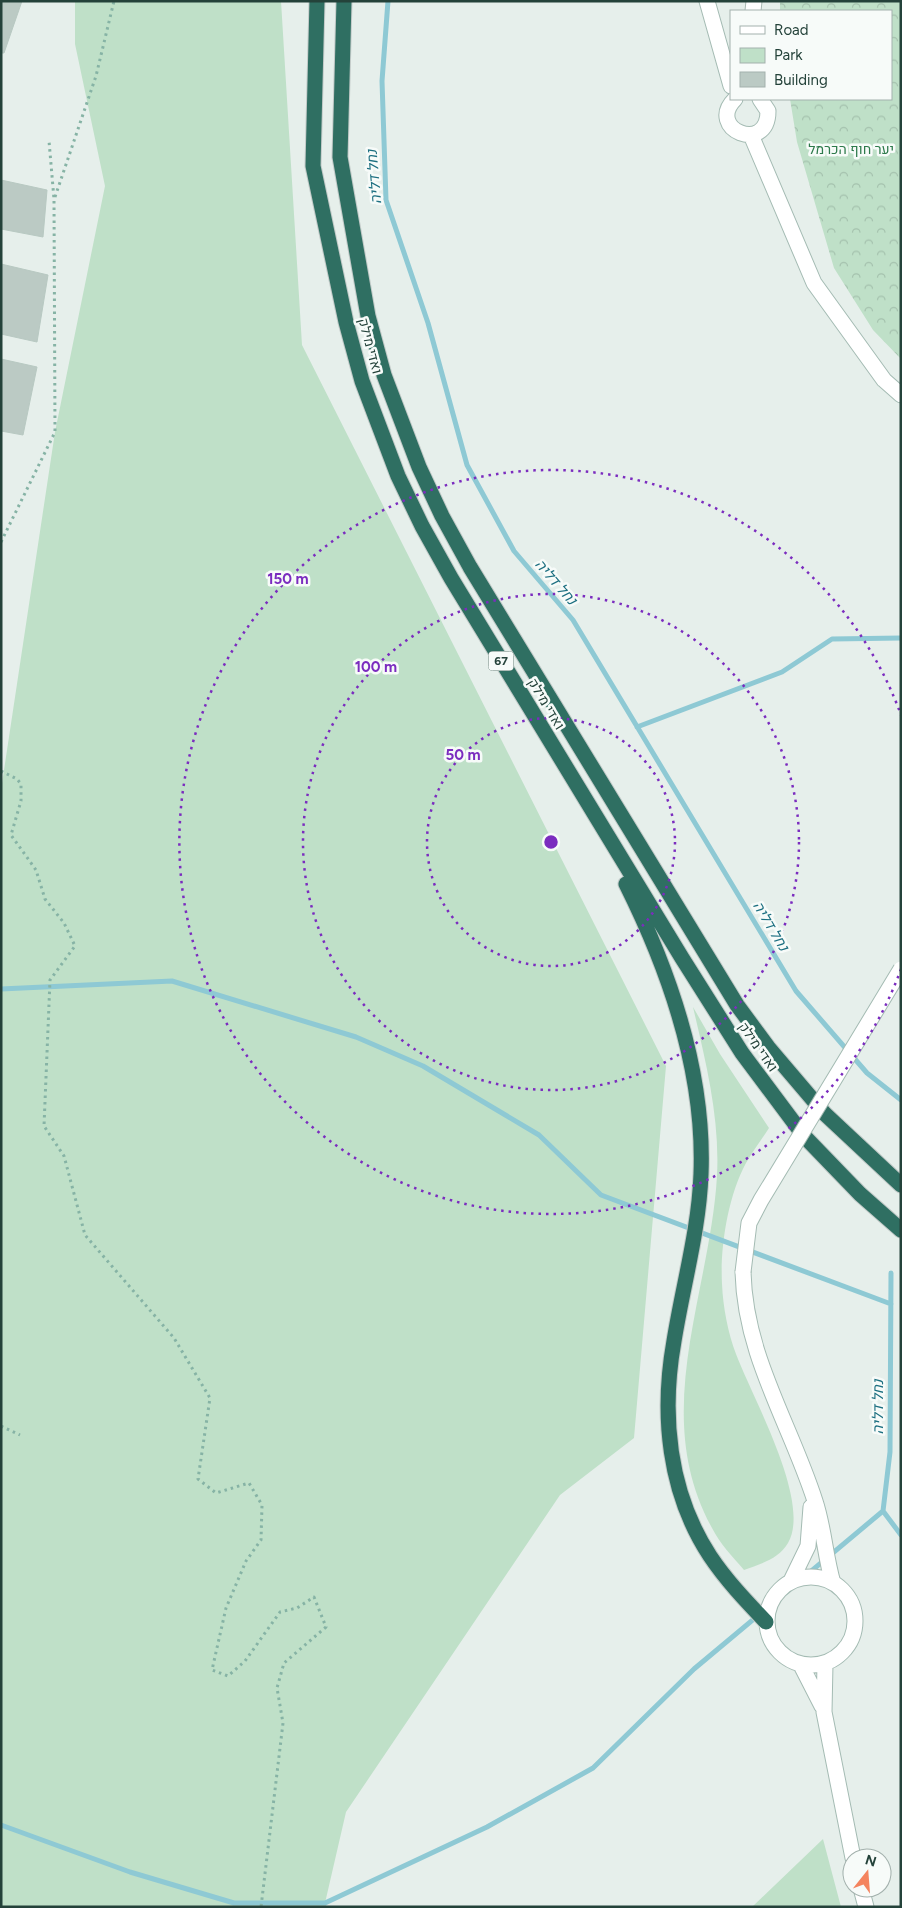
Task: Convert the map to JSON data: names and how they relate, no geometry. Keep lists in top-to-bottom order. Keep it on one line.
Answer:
{"streets":{"highway":["ואדי מילק","67"]},"water":["נחל דליה"],"parks":["יער חוף הכרמל"],"legend":["Road","Park","Building"],"north":"top","rings":["150 m","100 m","50 m"]}
